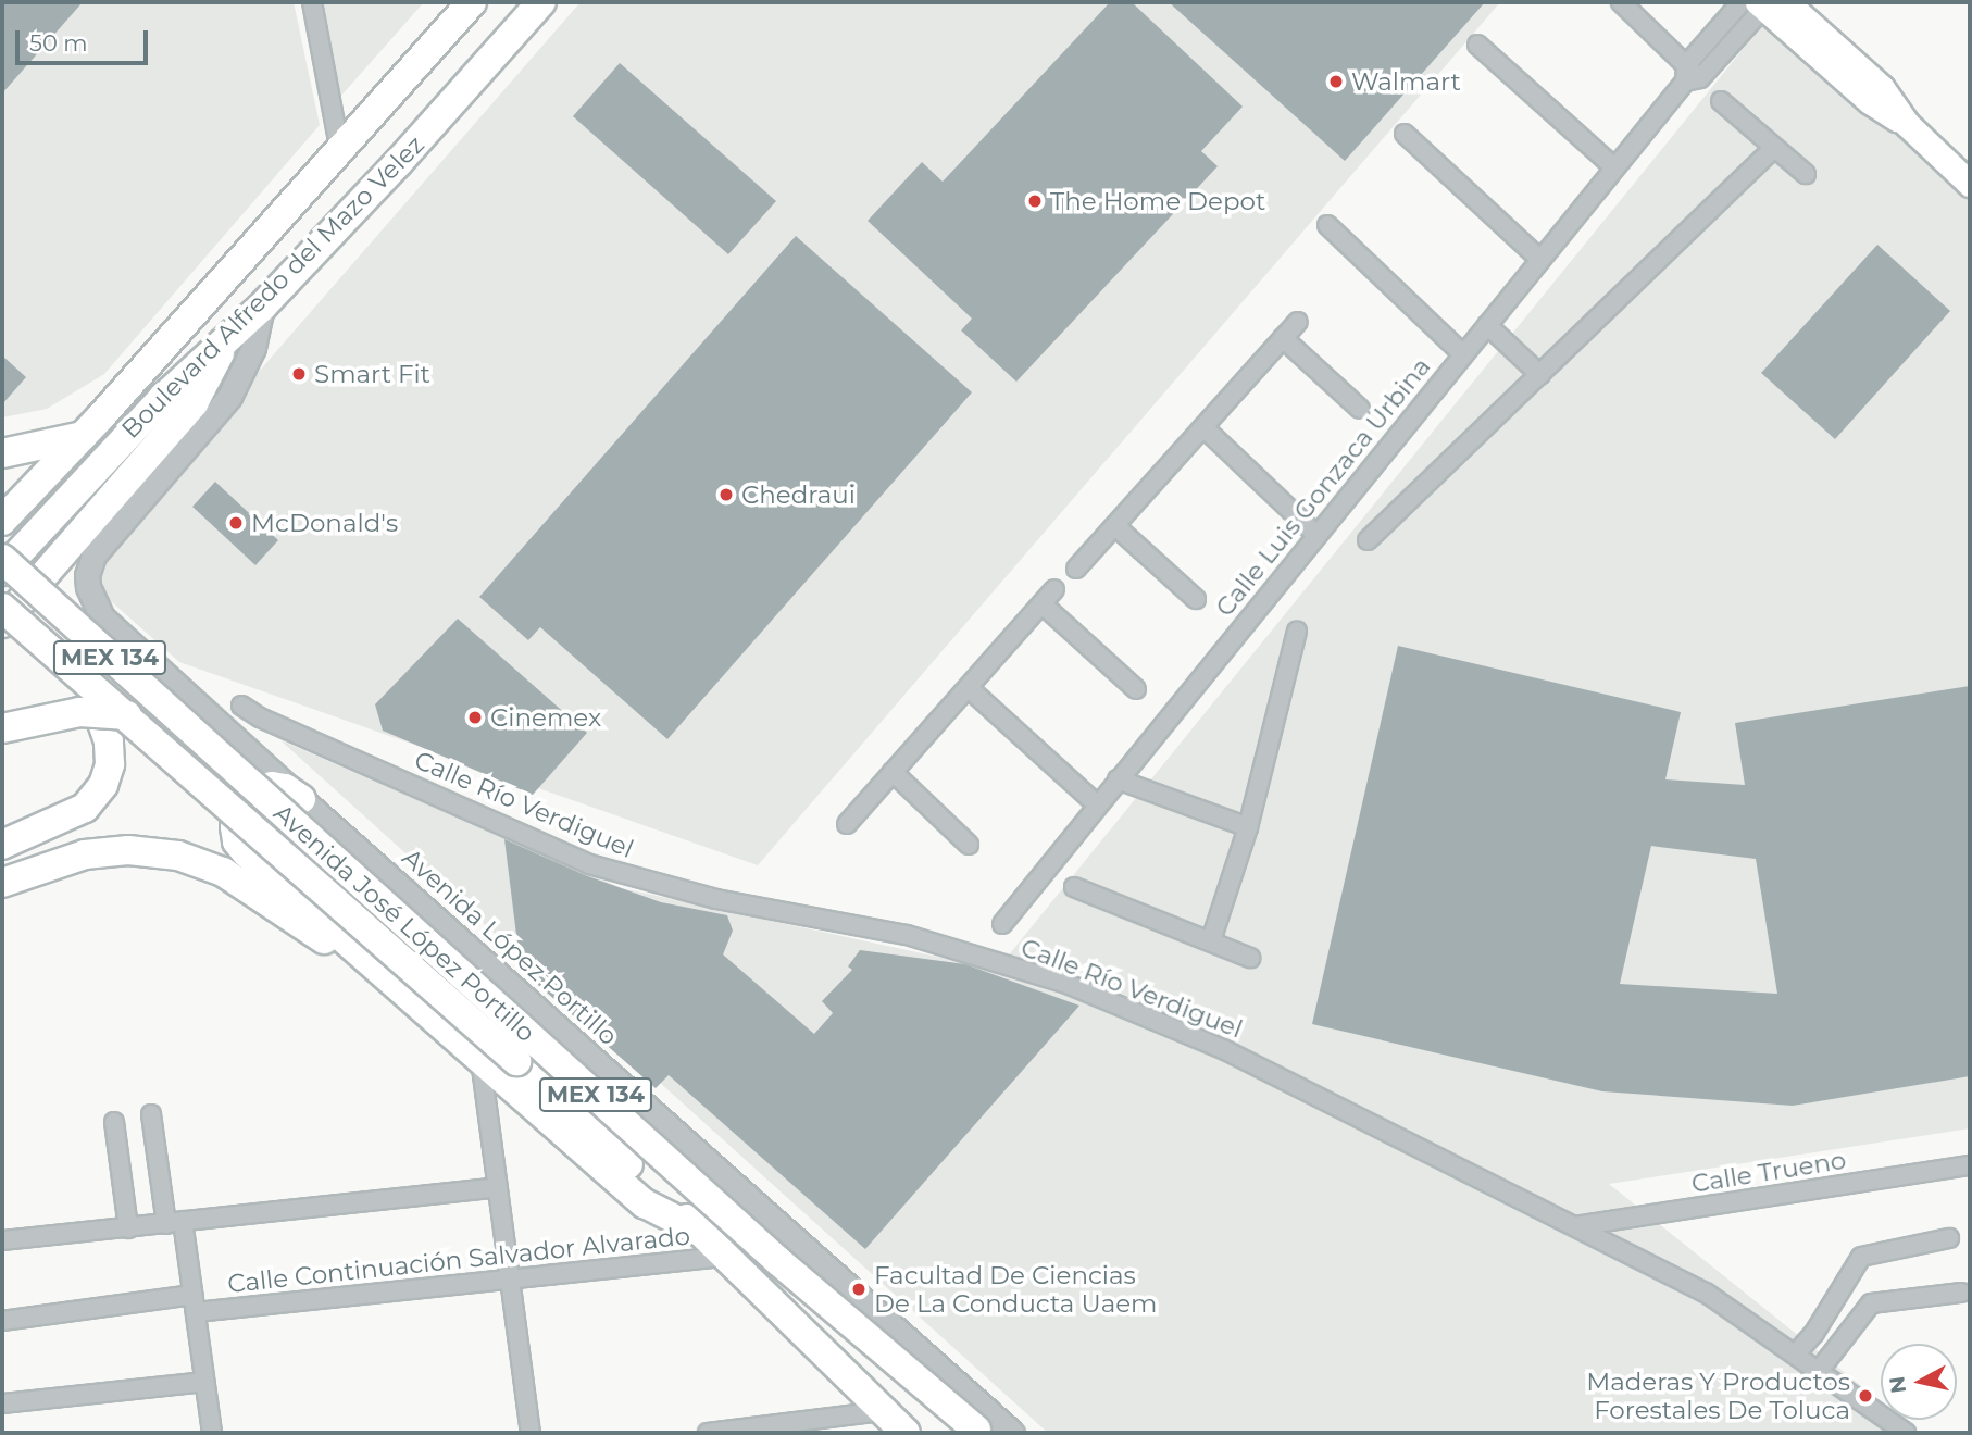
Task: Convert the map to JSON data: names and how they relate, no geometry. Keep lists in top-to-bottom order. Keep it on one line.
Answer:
{"streets":{"main road":["Boulevard Alfredo del Mazo Velez","MEX 134","Avenida José López Portillo"],"street":["Calle Luis Gonzaca Urbina","Calle Río Verdiguel","Avenida López Portillo","Calle Trueno","Calle Continuación Salvador Alvarado"]},"crossings":[["Boulevard Alfredo del Mazo Velez","Avenida López Portillo"],["Calle Río Verdiguel","Calle Trueno"],["Avenida José López Portillo","Calle Continuación Salvador Alvarado"]],"places":["Walmart","The Home Depot","Smart Fit","Chedraui","McDonald's","Cinemex","Facultad De Ciencias De La Conducta Uaem","Maderas Y Productos Forestales De Toluca"],"scale_bar":"50 m","north":"left"}
